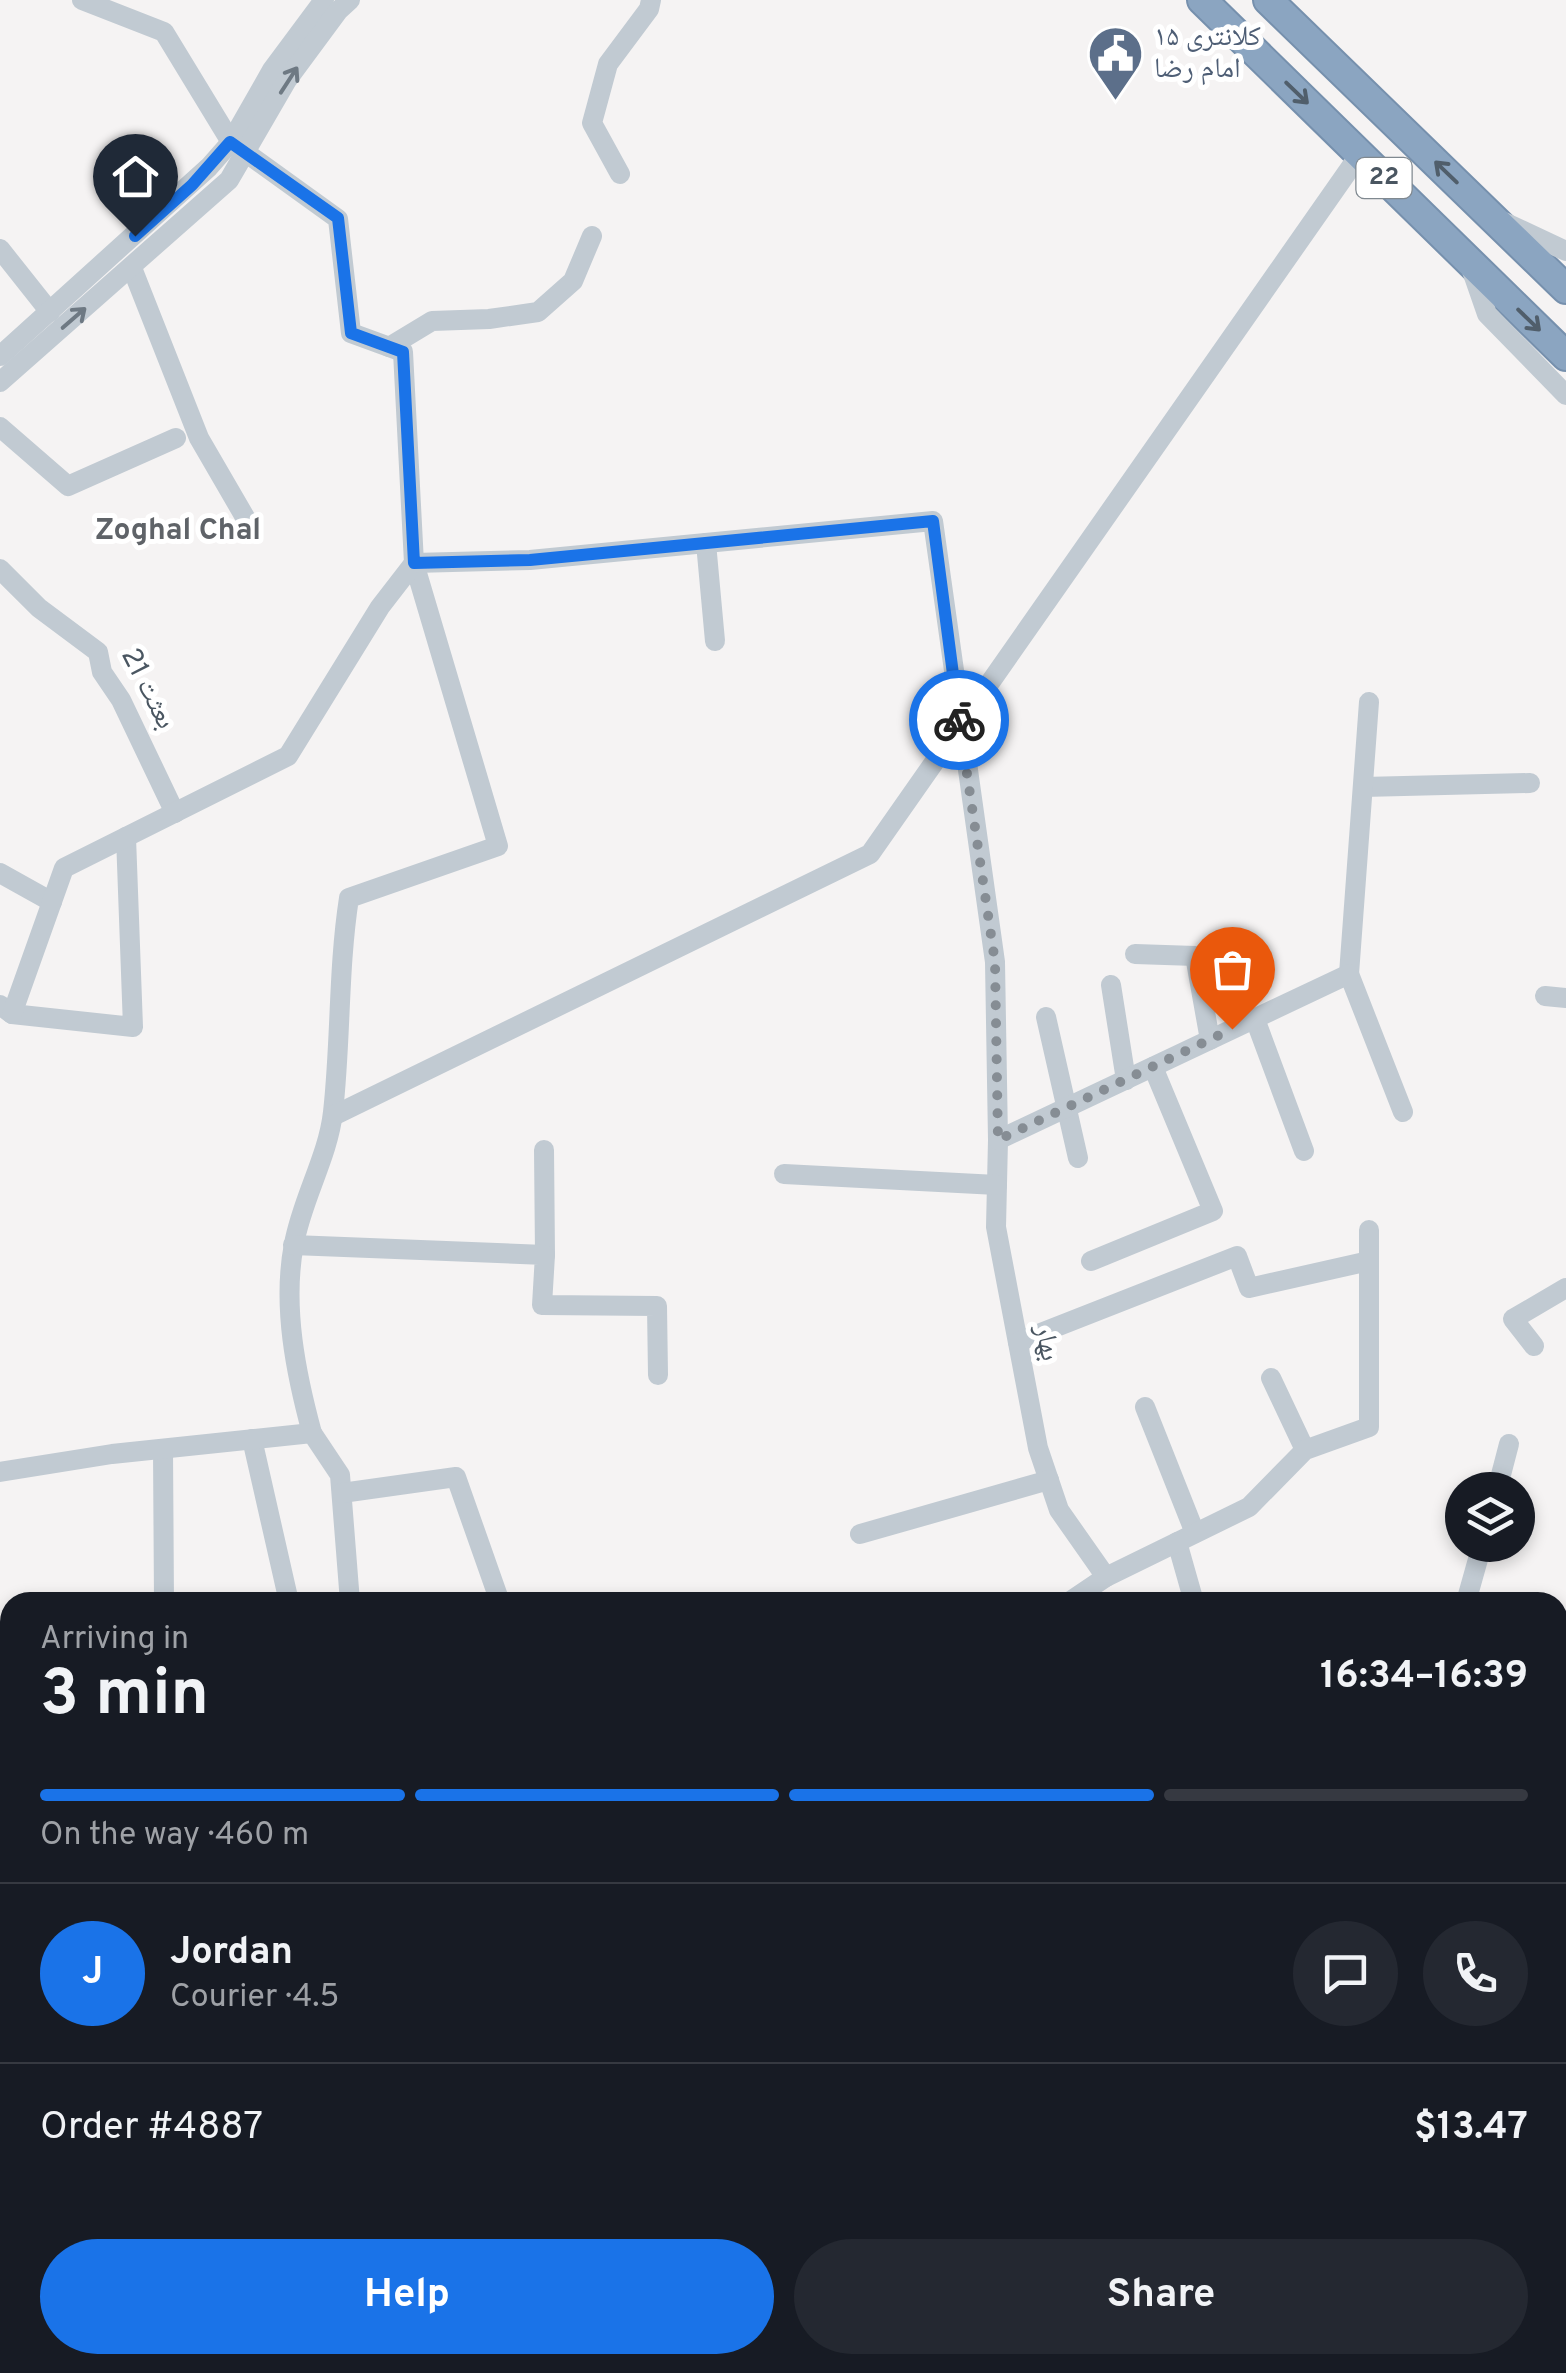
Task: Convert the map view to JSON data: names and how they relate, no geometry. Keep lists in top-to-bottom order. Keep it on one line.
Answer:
{"streets":{"highway":["22"],"street":["بعثت 21","بهار"]},"districts":["Zoghal Chal"],"places":{"public building":["کلانتری ۱۵ امام رضا"]},"page":{"heading":["3 min","Arriving in","16:34–16:39"],"panel":["Jordan","Courier · 4.5","Order #4887","$13.47"],"bar":"On the way · 460 m","round":"J","buttons":["Help","Share"]}}
